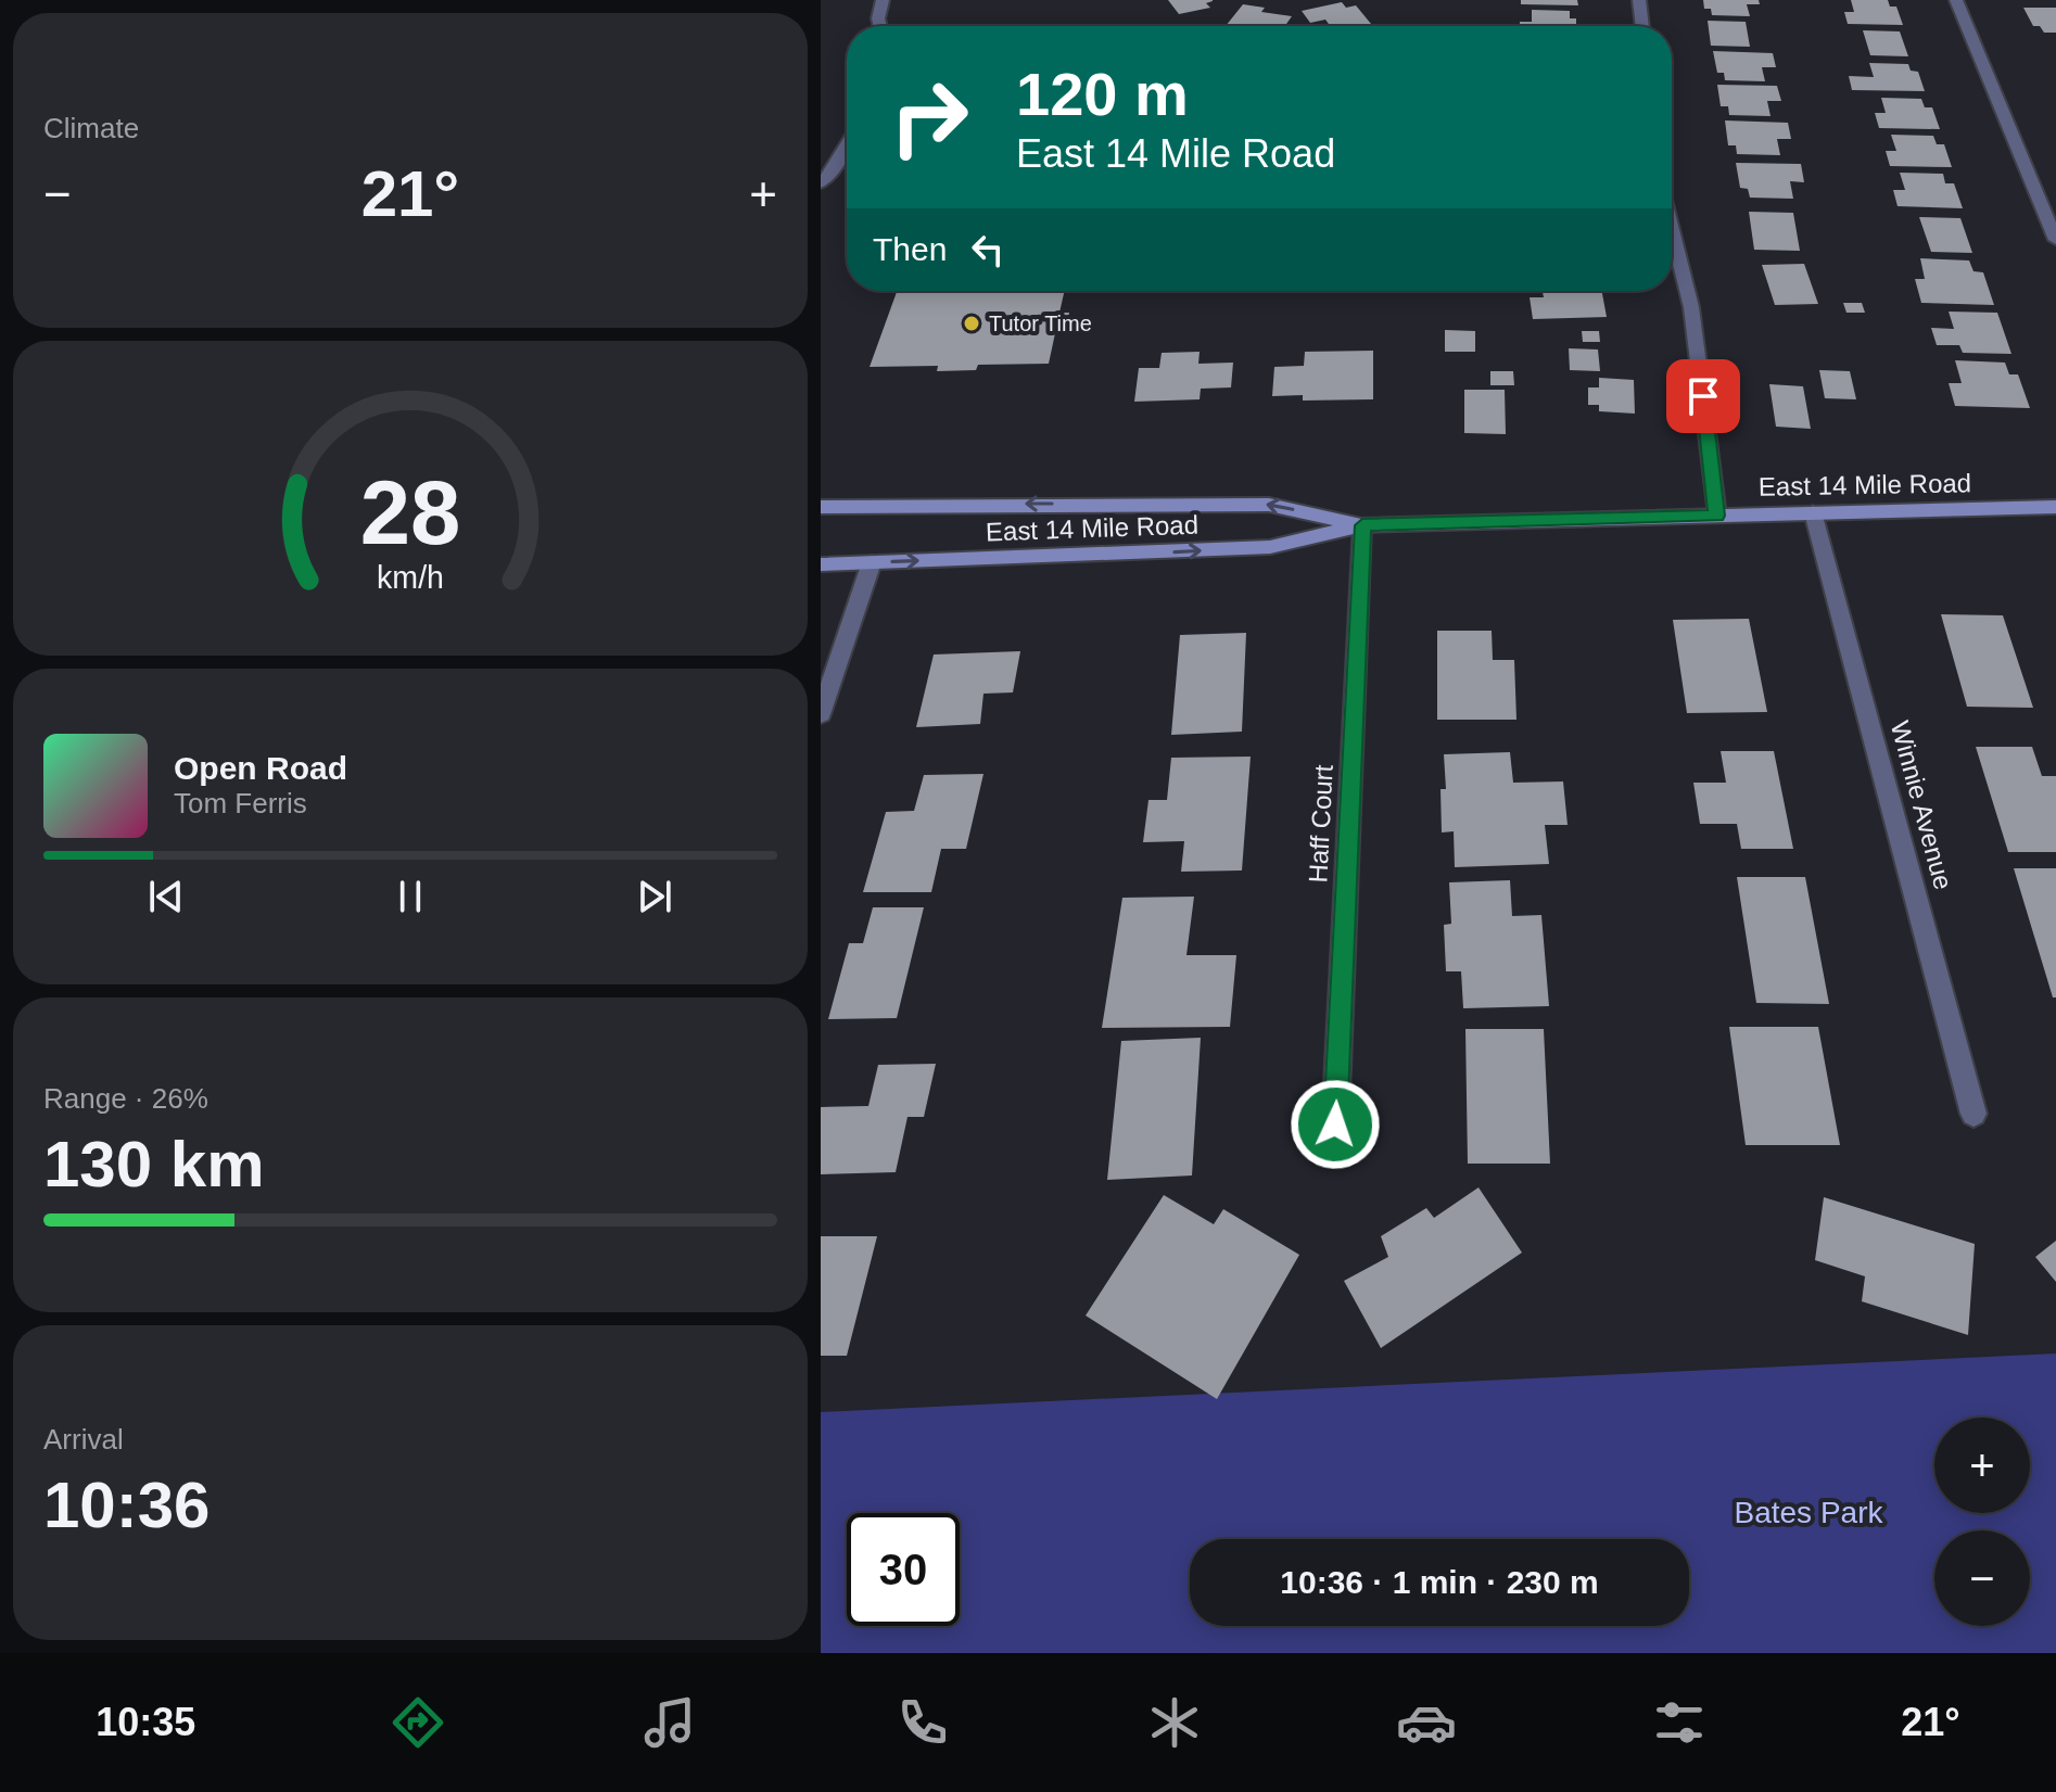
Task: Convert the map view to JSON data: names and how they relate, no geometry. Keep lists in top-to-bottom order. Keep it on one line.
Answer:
{"streets":{"main road":["East 14 Mile Road"],"street":["Winnie Avenue","Haff Court"]},"crossings":[["East 14 Mile Road","Winnie Avenue"],["East 14 Mile Road","Haff Court"]],"parks":["Bates Park"],"places":["Tutor Time"],"page":{"tile":["Climate",["Range · 26%","130 km"],["Arrival","10:36"]],"turn":["120 m","East 14 Mile Road"],"heat":["−","21°","+"],"then":"Then","song":["Open Road","Tom Ferris"],"map_buttons":["+","−"],"limit":"30","trip":"10:36 · 1 min · 230 m","tabs":["10:35","21°"],"gauge":["28","km/h"]}}
